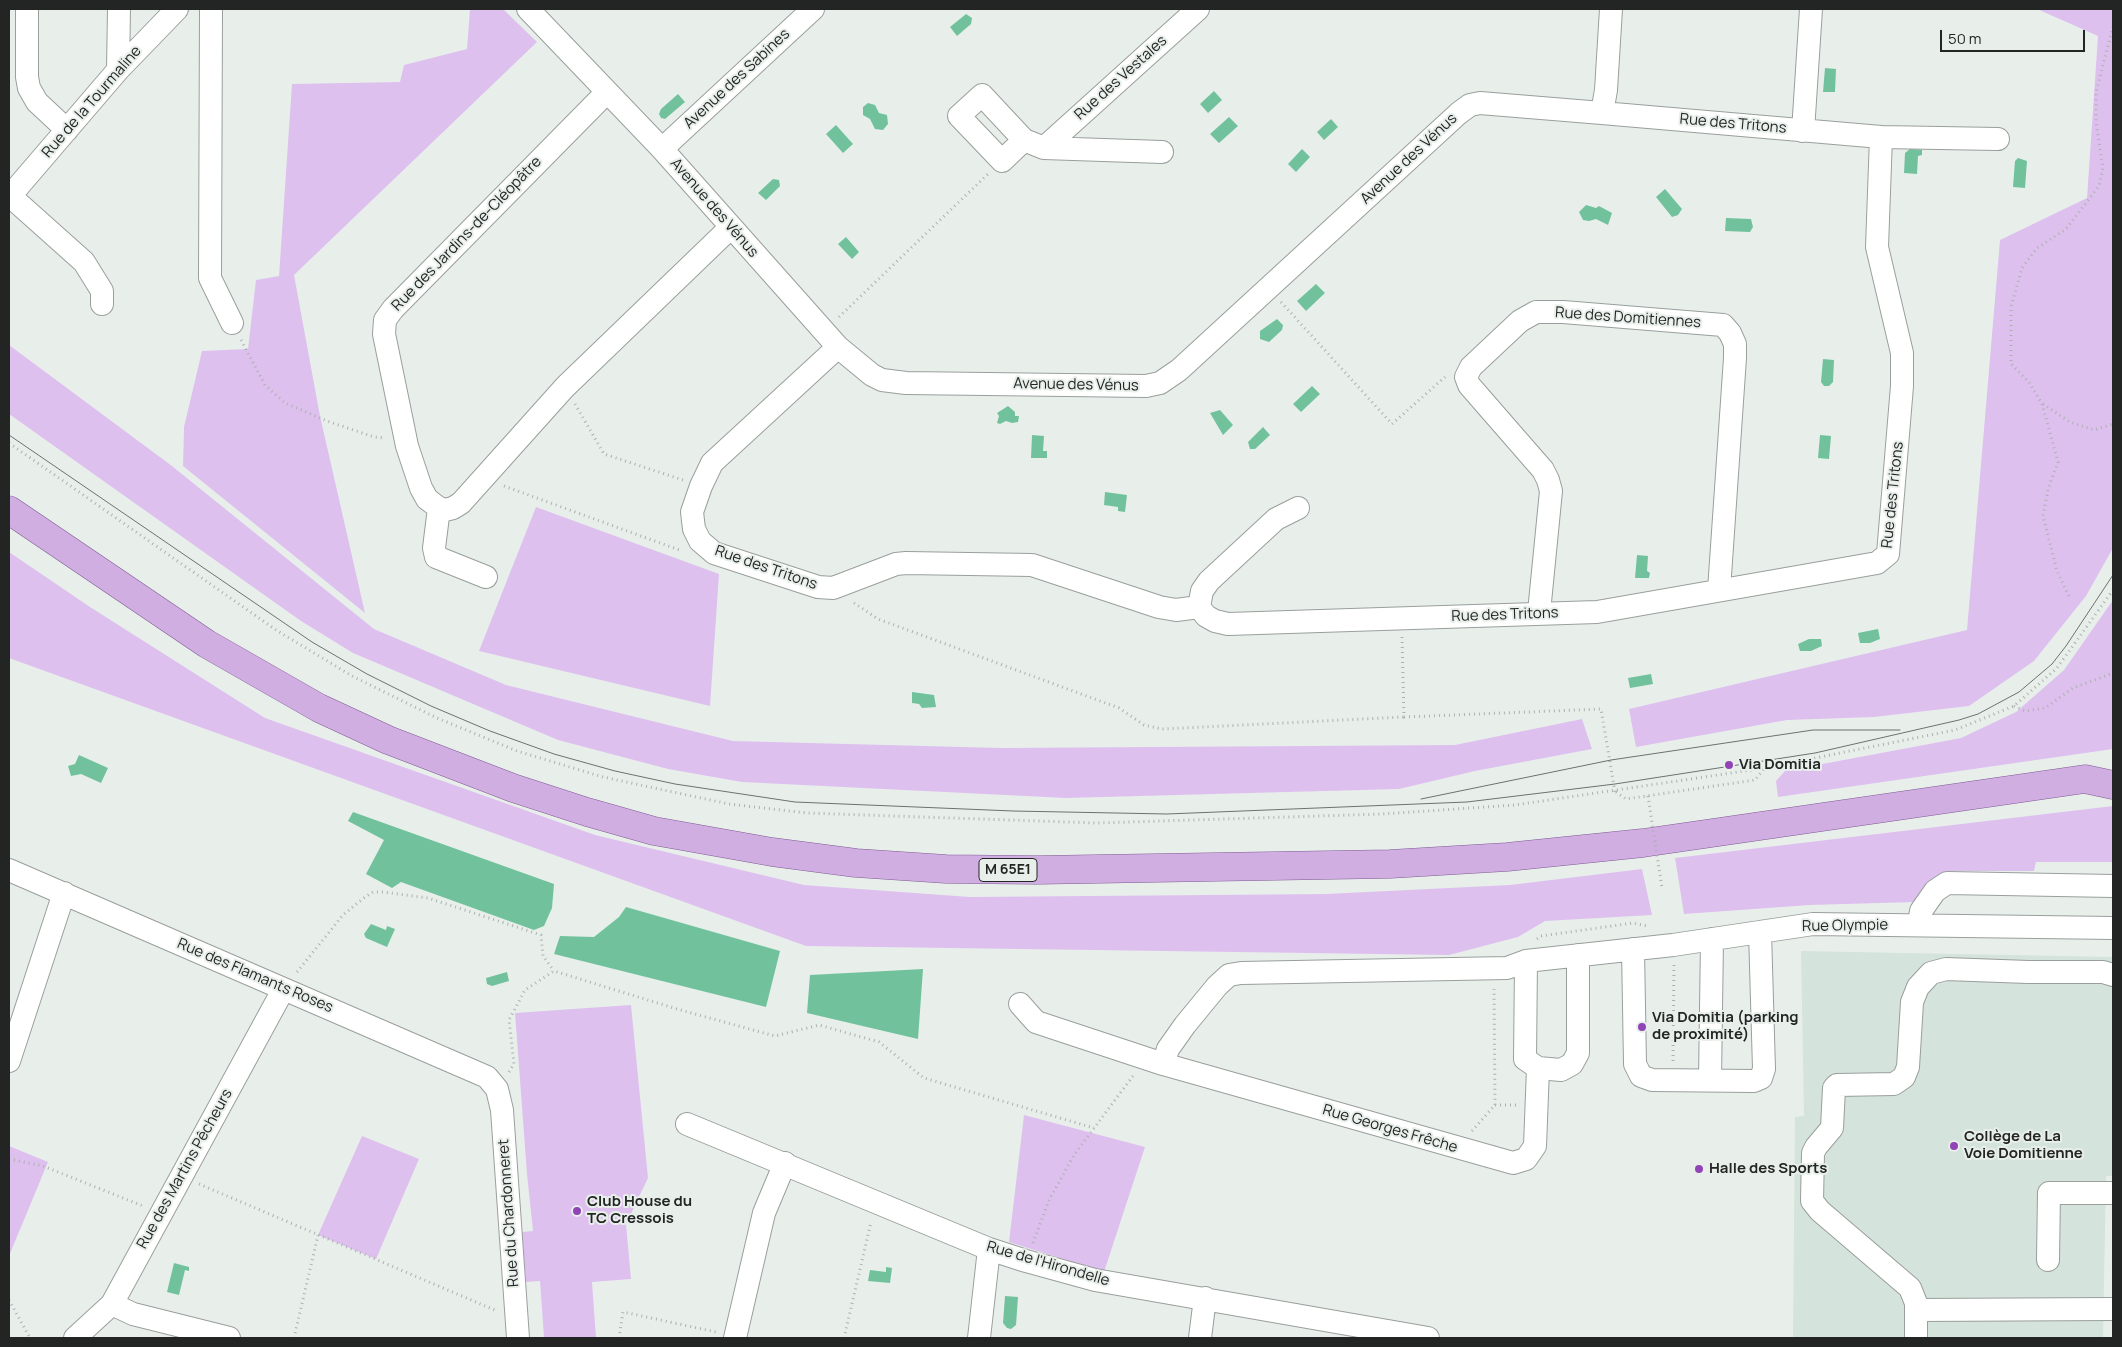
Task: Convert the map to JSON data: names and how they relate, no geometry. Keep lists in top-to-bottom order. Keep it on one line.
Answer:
{"streets":{"main road":["M 65E1"],"street":["Rue des Vestales","Avenue des Sabines","Rue de la Tourmaline","Rue des Tritons","Avenue des Vénus","Rue des Jardins-de-Cléopâtre","Rue des Domitiennes","Rue Olympie","Rue des Flamants Roses","Rue Georges Frêche","Rue des Martins Pêcheurs","Rue du Chardonneret","Rue de l'Hirondelle"]},"crossings":[["Avenue des Sabines","Avenue des Vénus"],["Rue des Tritons","Avenue des Vénus"],["Rue des Tritons","Rue des Domitiennes"],["Avenue des Vénus","Rue des Jardins-de-Cléopâtre"],["Rue des Flamants Roses","Rue des Martins Pêcheurs"],["Rue des Flamants Roses","Rue du Chardonneret"]],"places":["Via Domitia","Via Domitia (parking de proximité)","Collège de La Voie Domitienne","Halle des Sports","Club House du TC Cressois"],"scale_bar":"50 m"}
